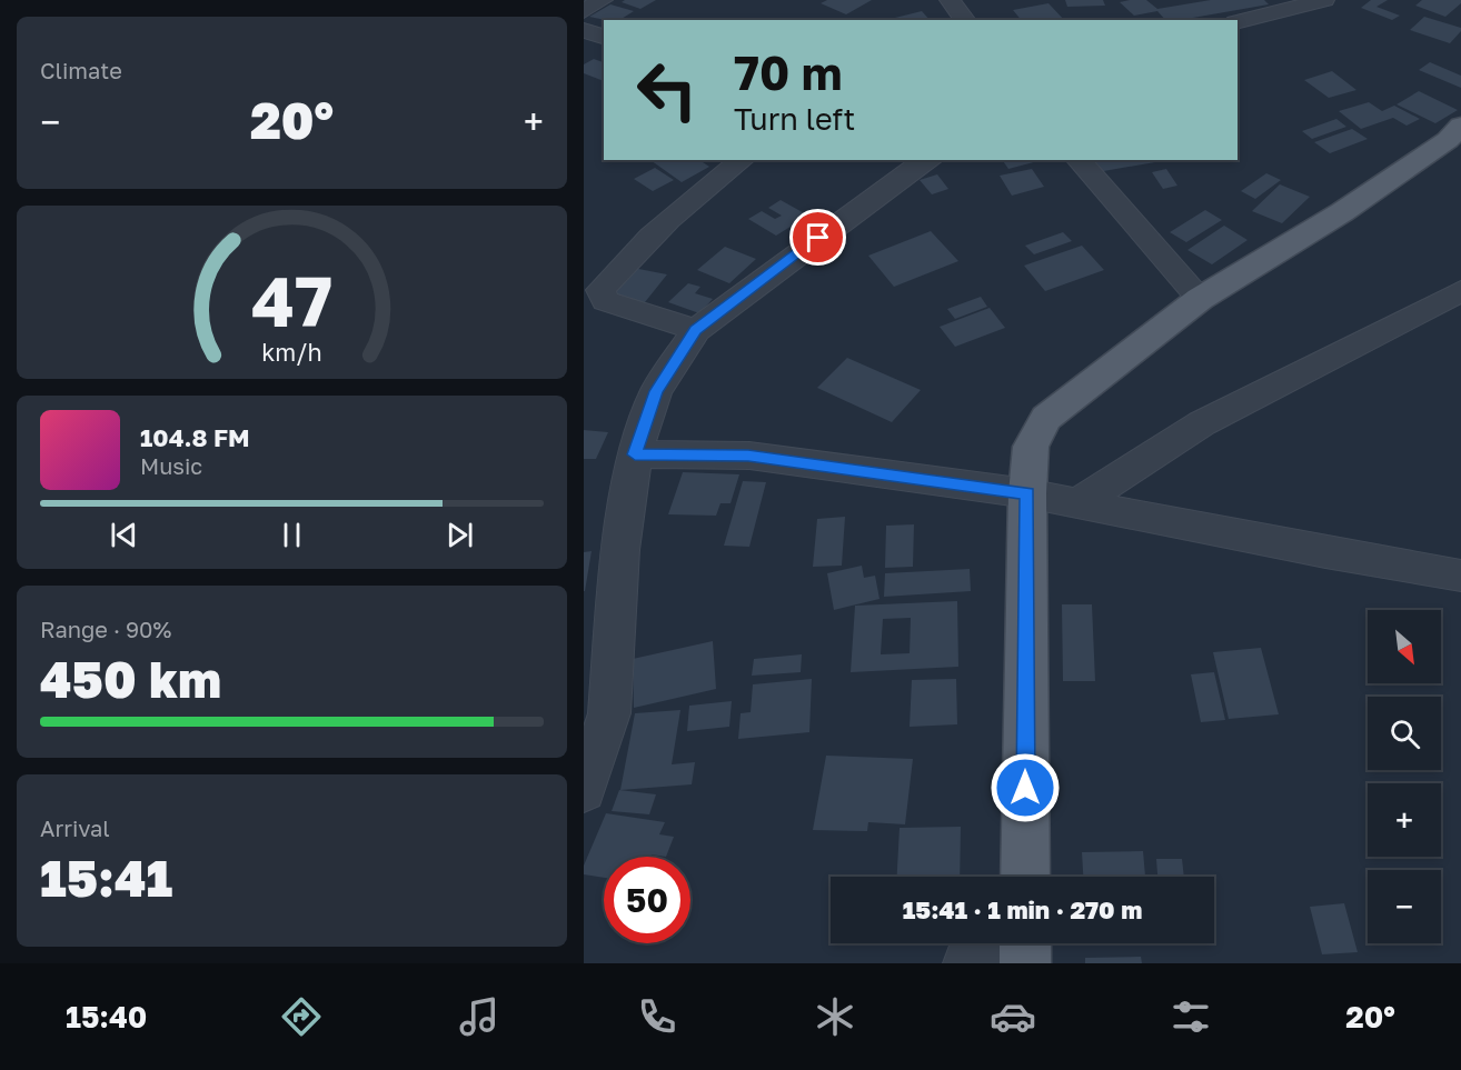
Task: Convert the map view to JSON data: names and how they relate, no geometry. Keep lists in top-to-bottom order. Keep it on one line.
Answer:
{"north":"bottom right","page":{"tile":["Climate",["Range · 90%","450 km"],["Arrival","15:41"]],"turn":["70 m","Turn left"],"heat":["−","20°","+"],"song":["104.8 FM","Music"],"map_buttons":["+","−"],"limit":"50","trip":"15:41 · 1 min · 270 m","tabs":["15:40","20°"],"gauge":["47","km/h"]}}
